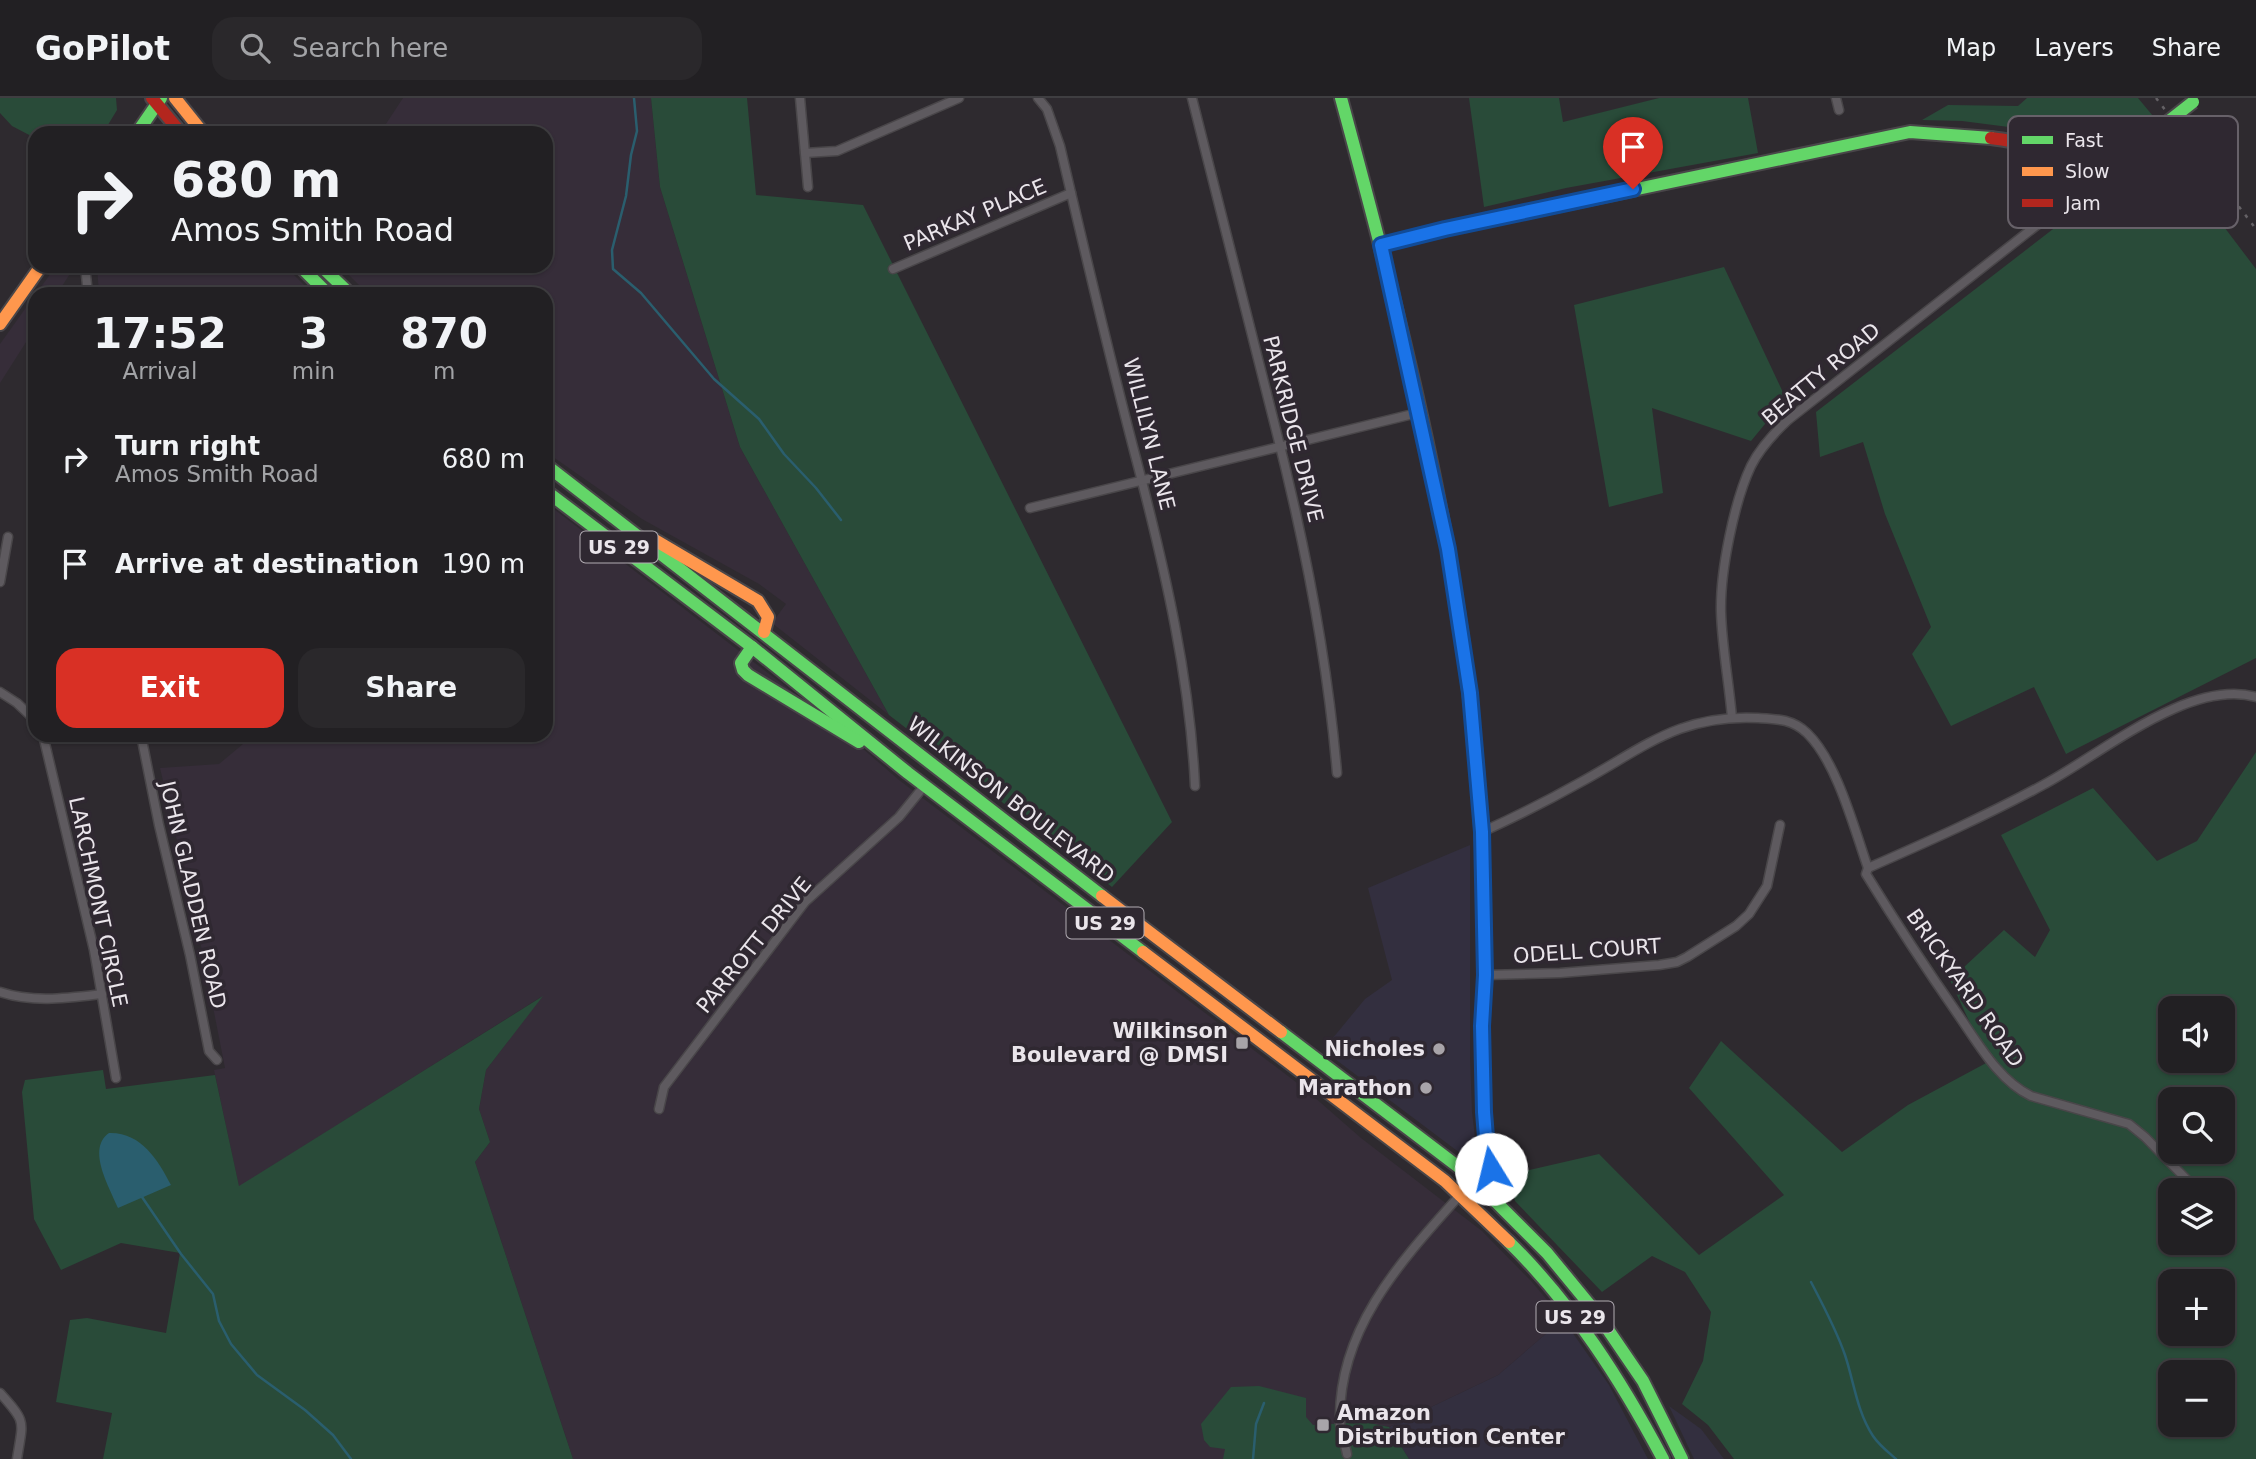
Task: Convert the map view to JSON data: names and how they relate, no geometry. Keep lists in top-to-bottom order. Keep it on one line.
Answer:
{"streets":{"main road":["US 29","WILKINSON BOULEVARD"],"street":["PARKAY PLACE","BEATTY ROAD","PARKRIDGE DRIVE","WILLILYN LANE","JOHN GLADDEN ROAD","LARCHMONT CIRCLE","PARROTT DRIVE","ODELL COURT","BRICKYARD ROAD"]},"crossings":[["PARKAY PLACE","WILLILYN LANE"],["BEATTY ROAD","BRICKYARD ROAD"],["WILKINSON BOULEVARD","PARROTT DRIVE"]],"places":{"transit":["Wilkinson Boulevard @ DMSI","Amazon Distribution Center"],"other":["Nicholes","Marathon"]},"legend":["Fast","Slow","Jam"],"page":{"header":"GoPilot","search":"Search here","nav":["Map","Layers","Share"],"turn":["680 m","Amos Smith Road"],"eta":["17:52","Arrival","3","min","870","m"],"list":[{"name":"Turn right","note":"Amos Smith Road","value":"680 m"},{"name":"Arrive at destination","value":"190 m"}],"buttons":["Exit","Share"],"map_buttons":["+","−"]}}
